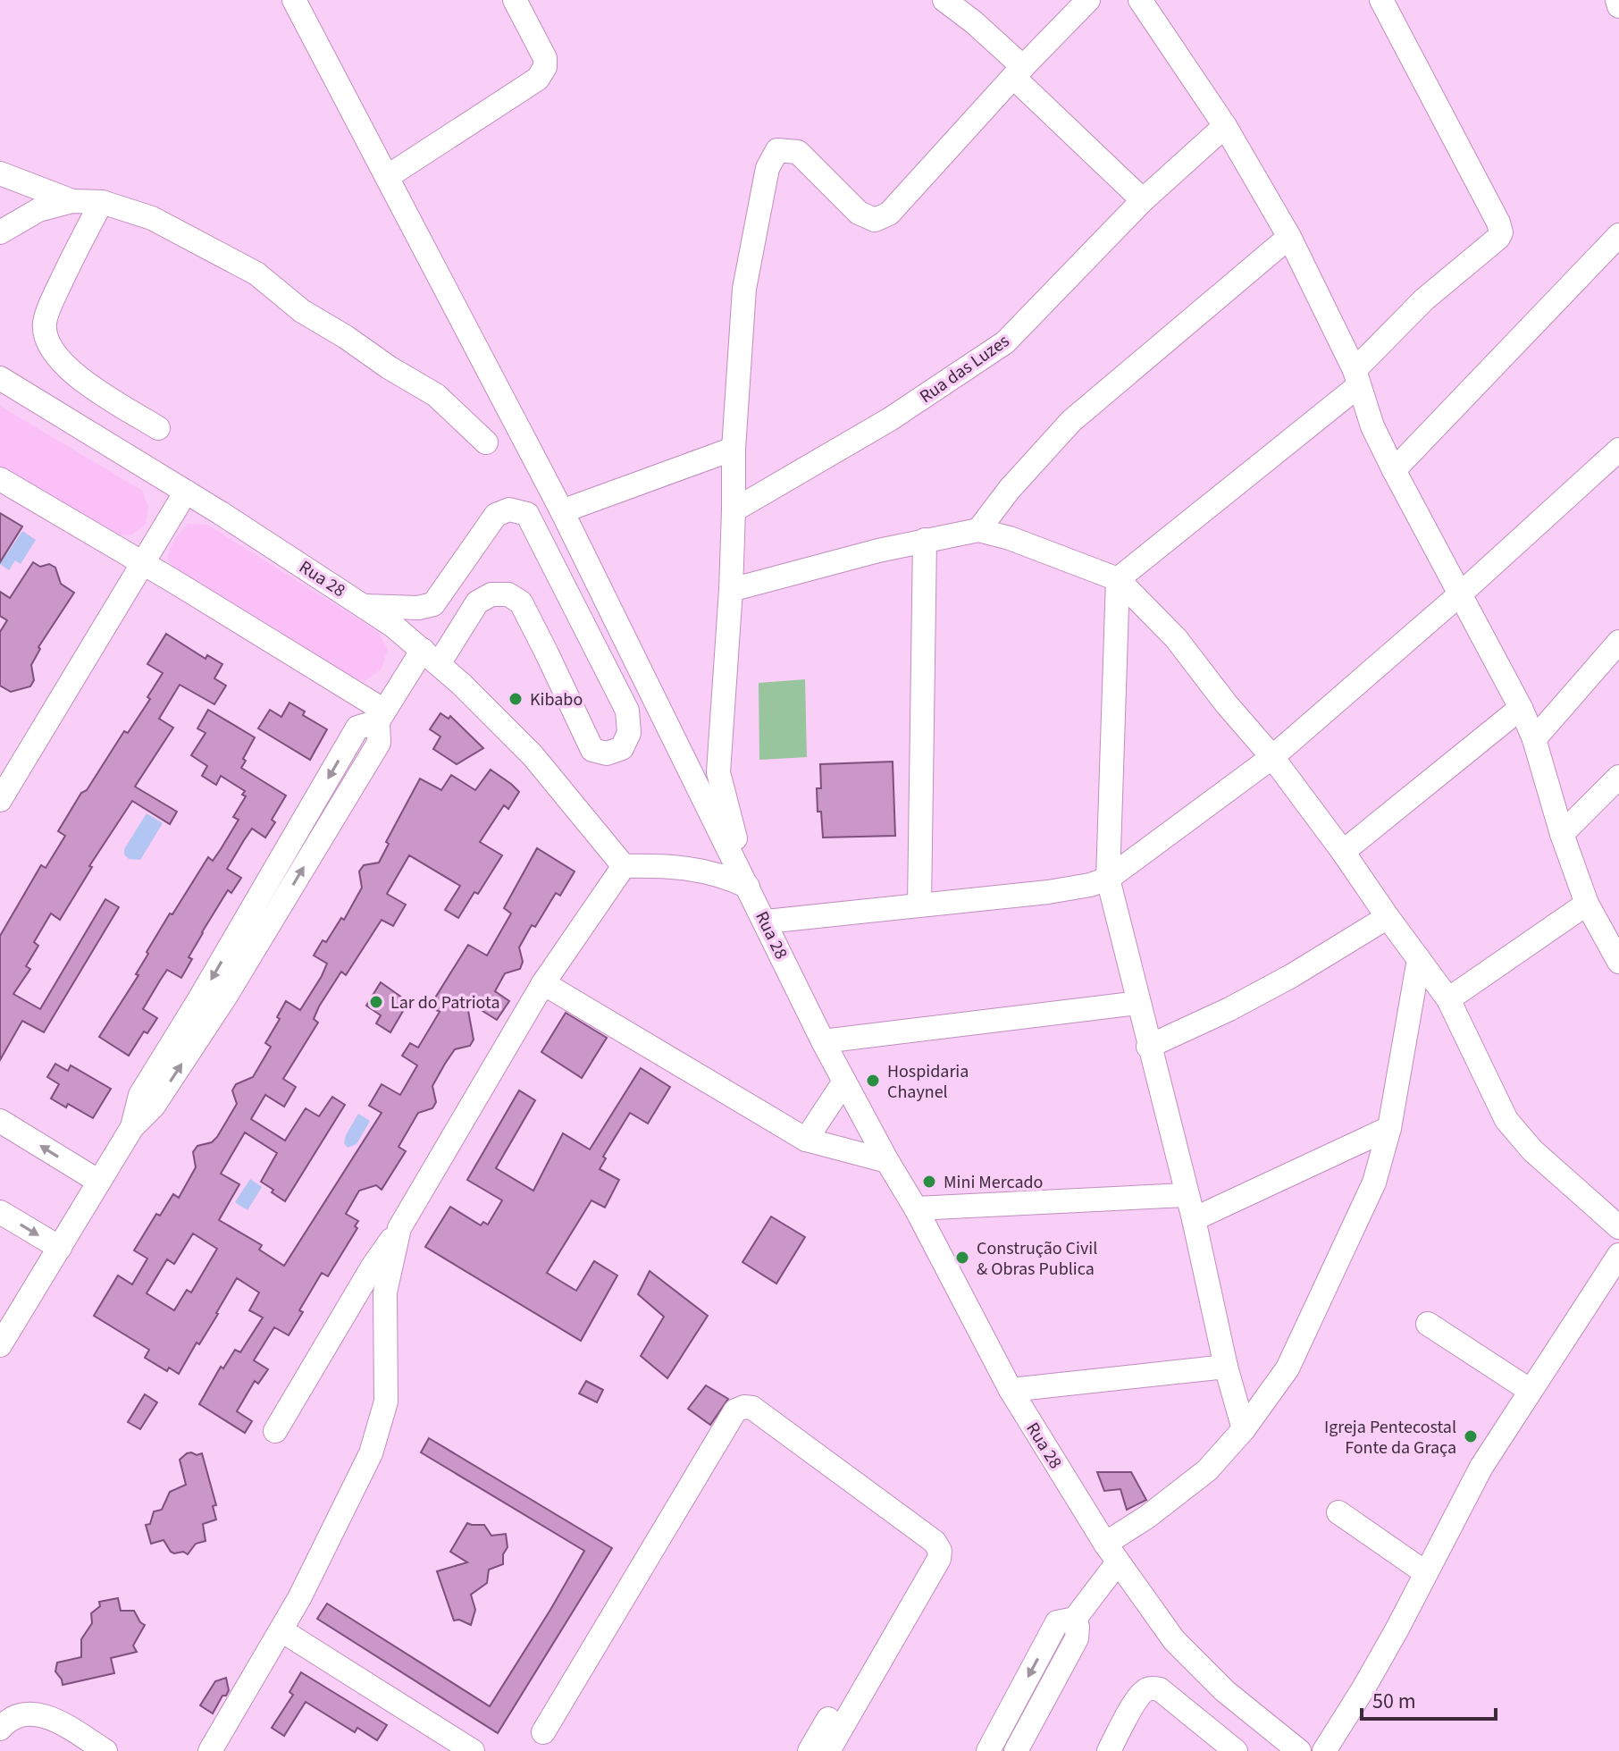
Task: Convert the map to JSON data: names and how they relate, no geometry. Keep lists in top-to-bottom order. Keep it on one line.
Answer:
{"streets":{"street":["Rua das Luzes","Rua 28"]},"places":["Kibabo","Lar do Patriota","Hospidaria Chaynel","Mini Mercado","Construção Civil & Obras Publica","Igreja Pentecostal Fonte da Graça"],"scale_bar":"50 m"}
